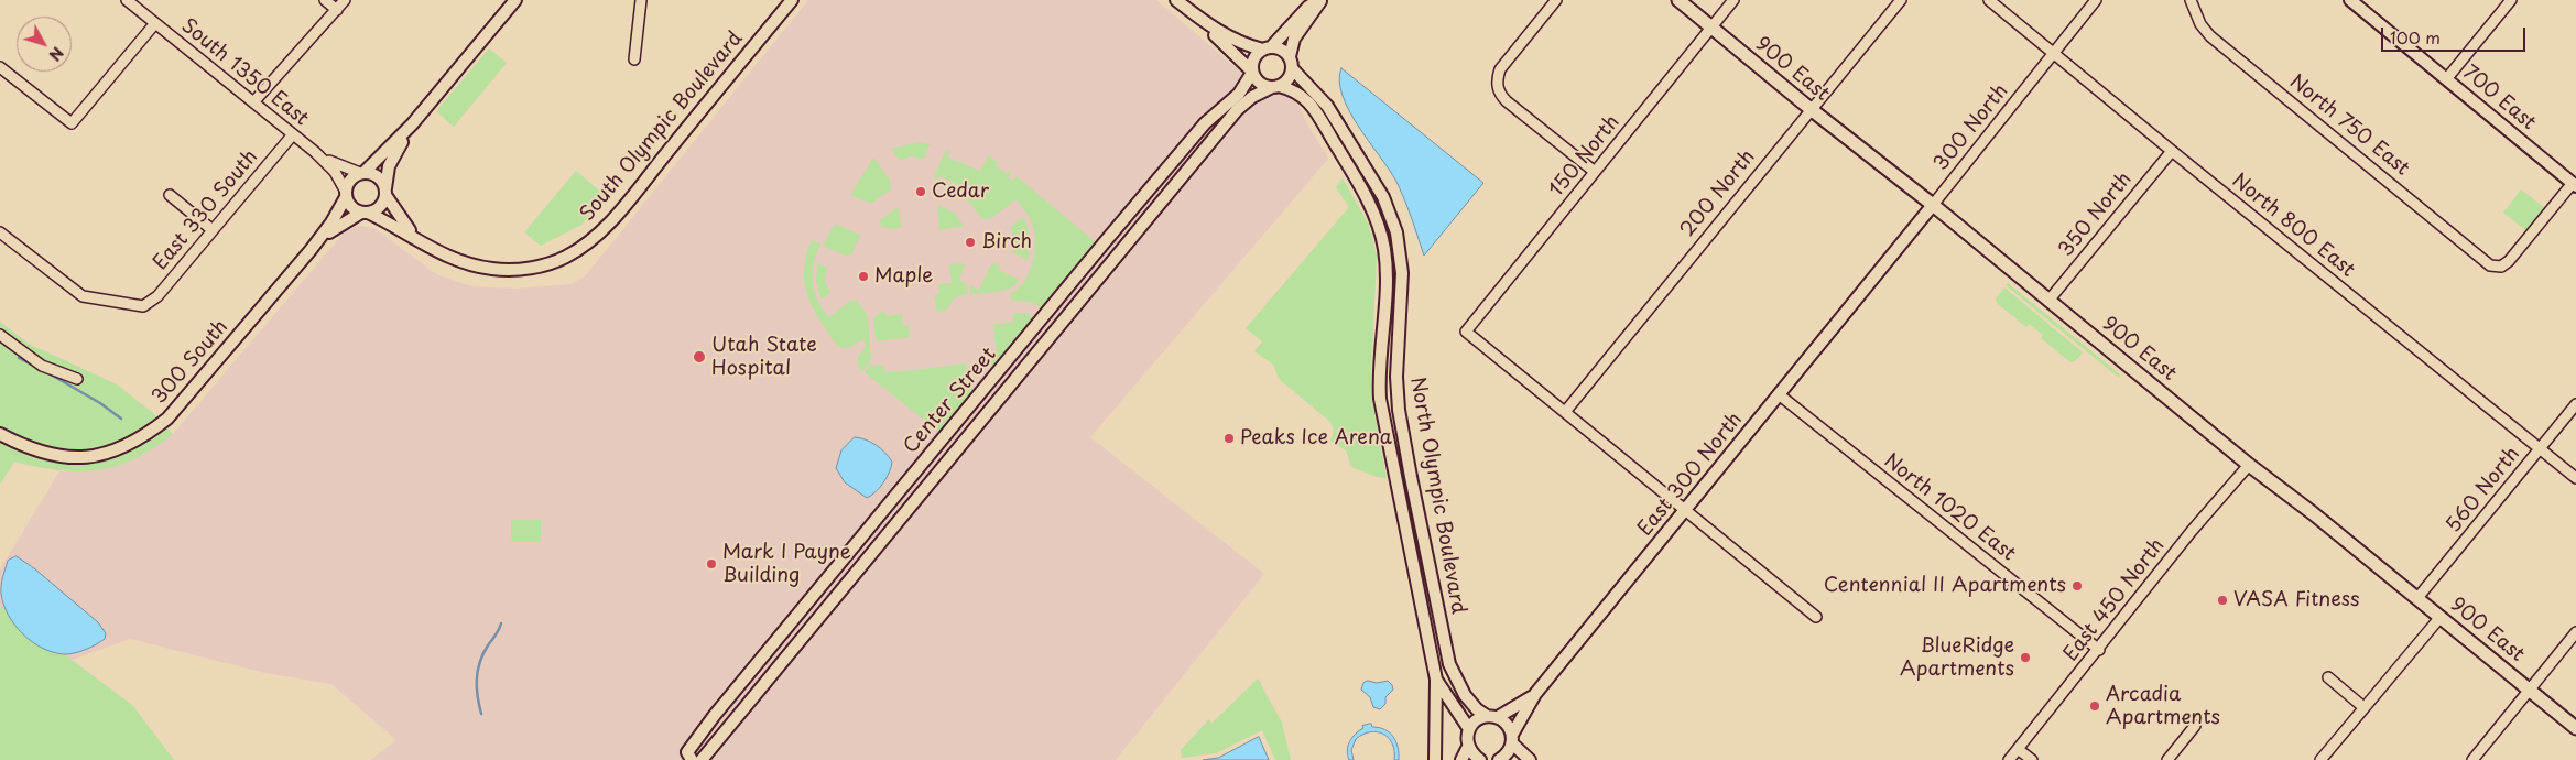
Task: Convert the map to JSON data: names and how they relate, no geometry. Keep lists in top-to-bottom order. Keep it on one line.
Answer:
{"streets":{"main road":["900 East"],"street":["South 1350 East","700 East","North 750 East","South Olympic Boulevard","300 North","150 North","200 North","East 330 South","350 North","North 800 East","300 South","Center Street","East 300 North","560 North","North Olympic Boulevard","North 1020 East","East 450 North"]},"crossings":[["900 East","300 North"],["900 East","150 North"],["900 East","200 North"],["900 East","350 North"],["900 East","560 North"],["900 East","East 450 North"],["South 1350 East","South Olympic Boulevard"],["South 1350 East","East 330 South"],["South 1350 East","300 South"],["700 East","North 750 East"],["South Olympic Boulevard","300 South"],["300 North","North 800 East"],["300 North","East 300 North"],["150 North","200 North"],["350 North","North 800 East"],["North 800 East","560 North"],["Center Street","North Olympic Boulevard"],["East 300 North","North Olympic Boulevard"],["East 300 North","North 1020 East"],["North 1020 East","East 450 North"]],"places":["Cedar","Birch","Maple","Utah State Hospital","Peaks Ice Arena","Mark I Payne Building","Centennial II Apartments","VASA Fitness","BlueRidge Apartments","Arcadia Apartments"],"scale_bar":"100 m","north":"bottom right"}
